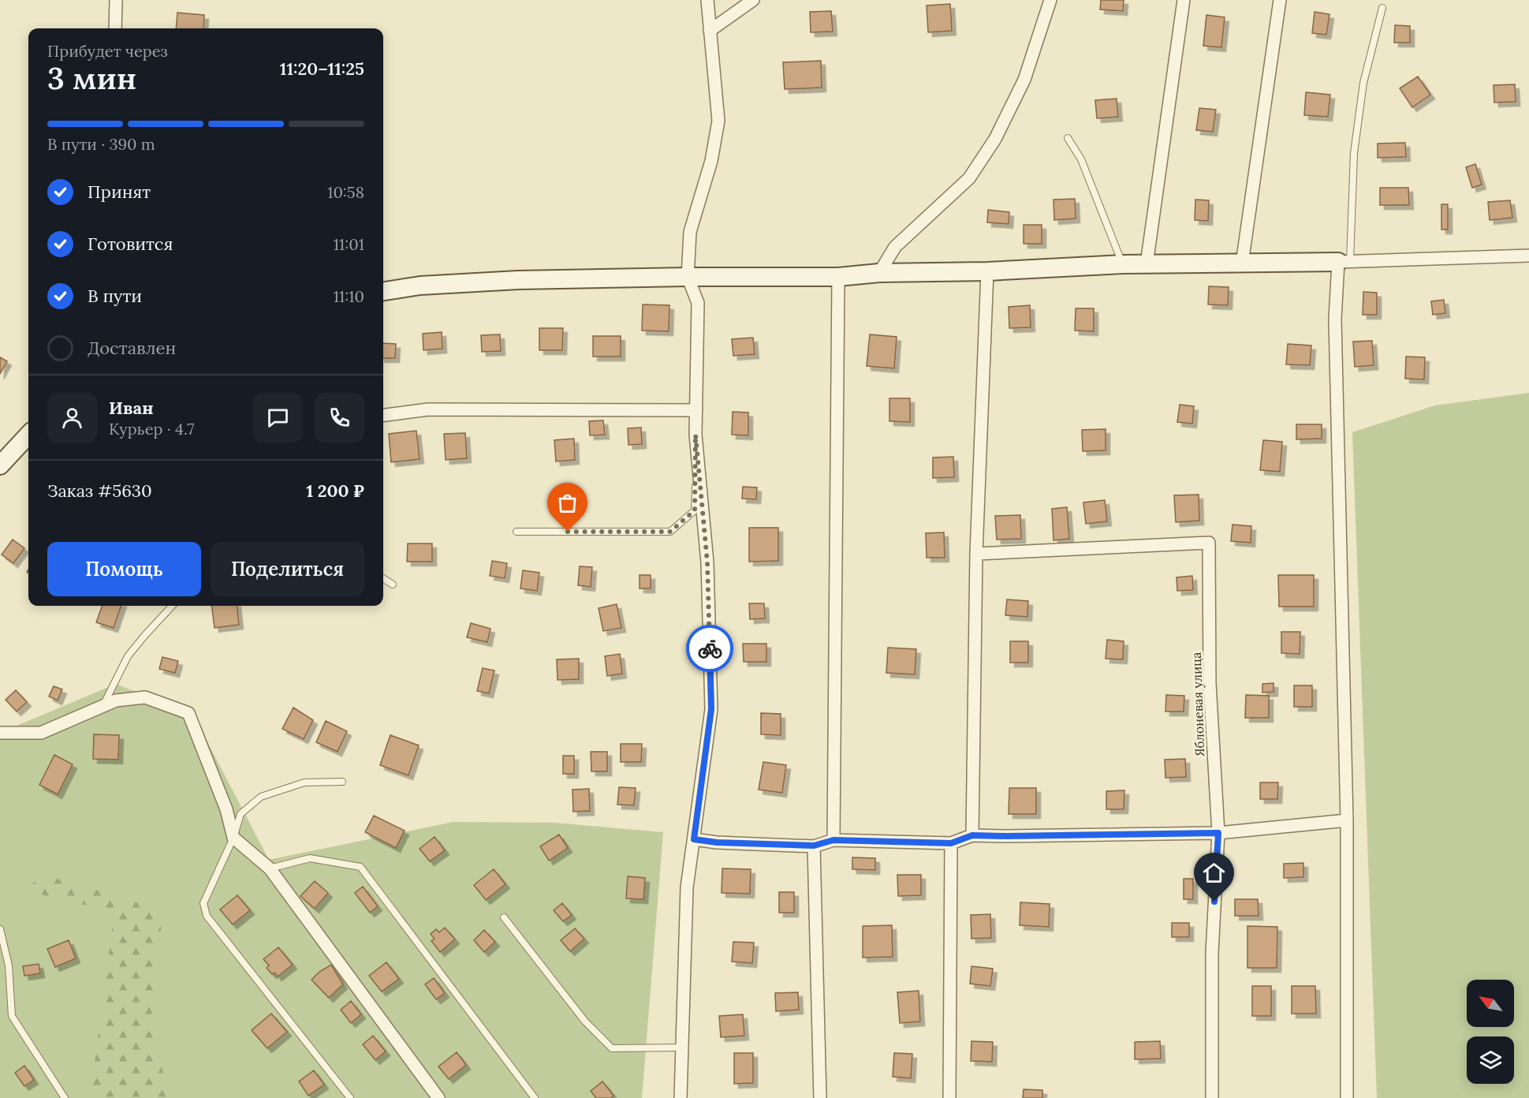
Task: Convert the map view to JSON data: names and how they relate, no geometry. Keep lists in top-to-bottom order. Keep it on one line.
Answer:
{"streets":{"street":["Яблоневая улица"]},"north":"top left","page":{"heading":["3 мин","Прибудет через","11:20–11:25"],"panel":["Иван","Курьер · 4.7","Заказ #5630","1 200 ₽"],"bar":"В пути · 390 m","list":[["Принят","10:58"],["Готовится","11:01"],["В пути","11:10"],"Доставлен"],"buttons":["Помощь","Поделиться"]}}
